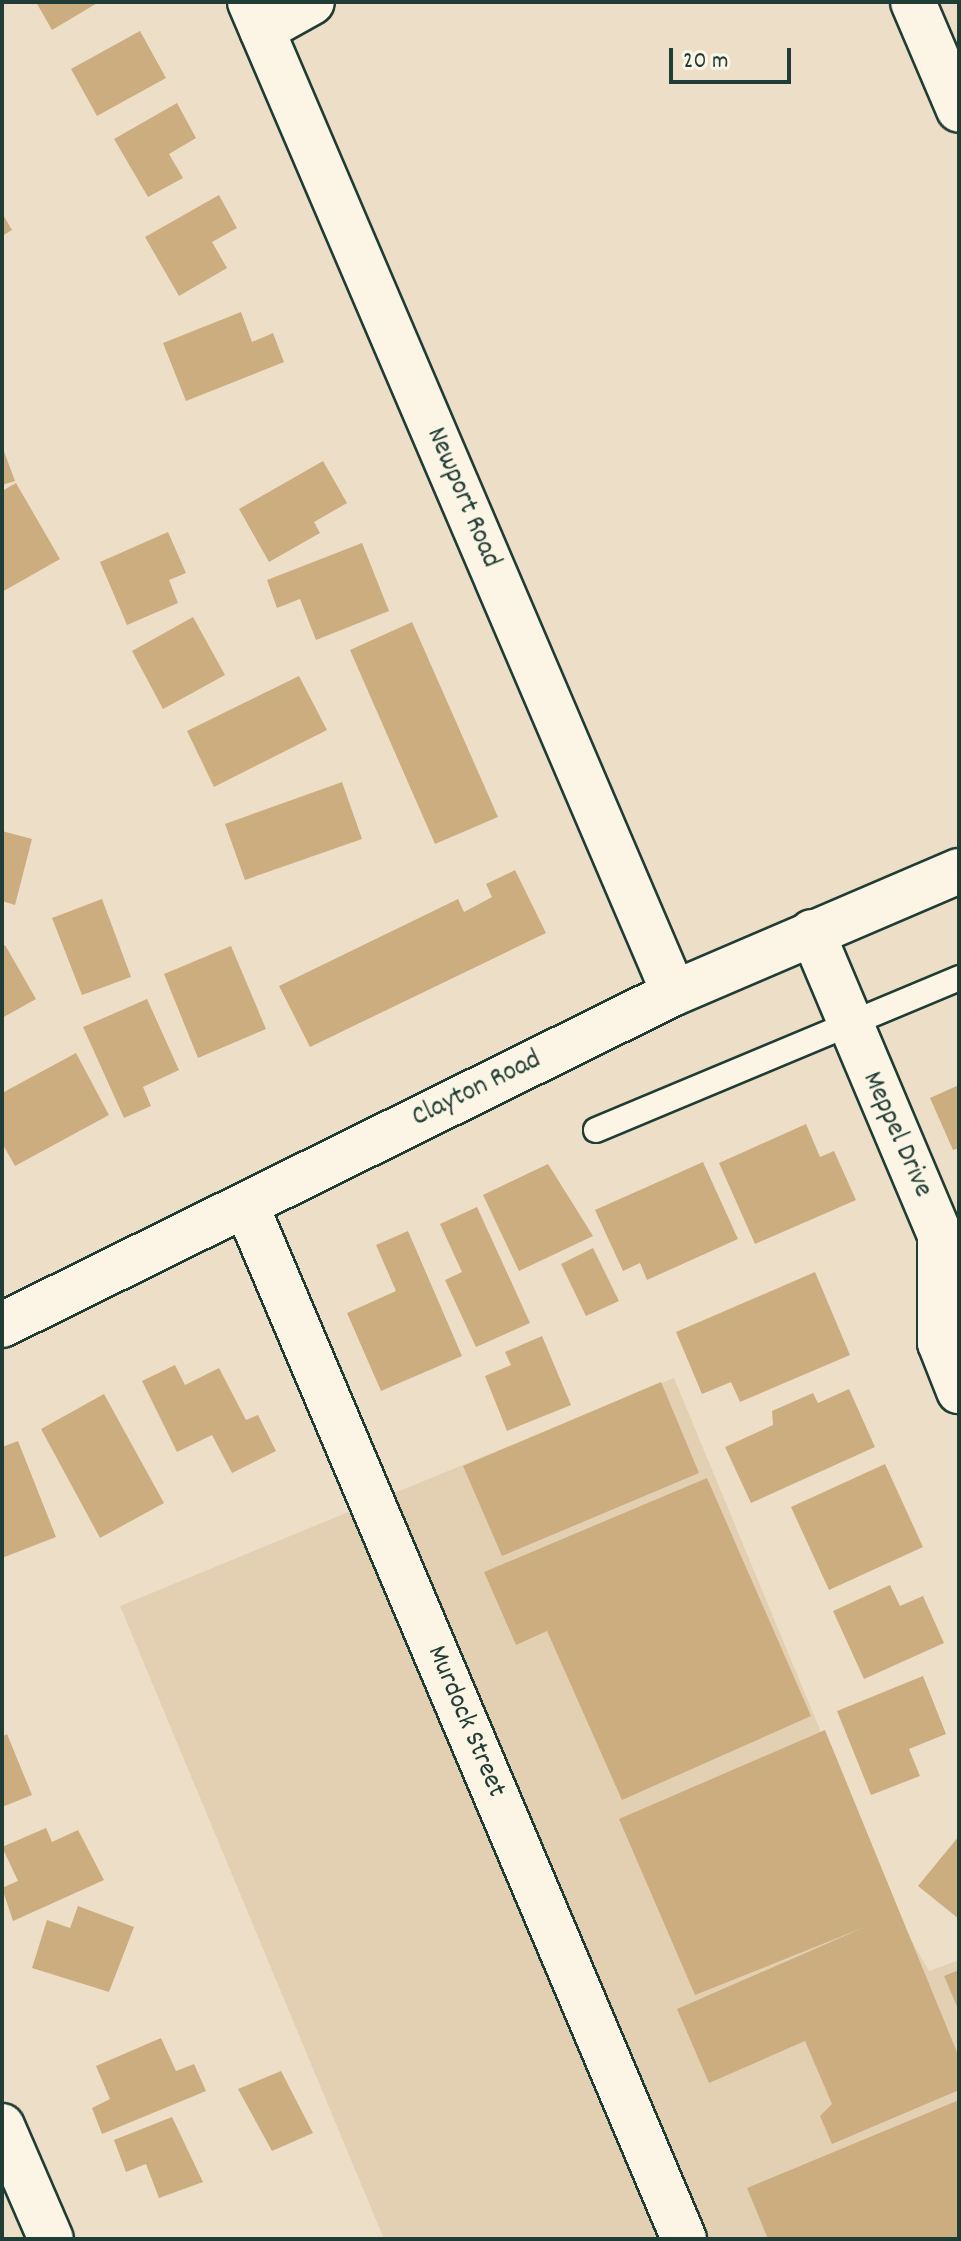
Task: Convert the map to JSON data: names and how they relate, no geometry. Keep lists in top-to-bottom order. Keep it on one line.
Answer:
{"streets":{"street":["Newport Road","Clayton Road","Meppel Drive","Murdock Street"]},"crossings":[["Newport Road","Clayton Road"],["Clayton Road","Meppel Drive"],["Clayton Road","Murdock Street"]],"scale_bar":"20 m"}
